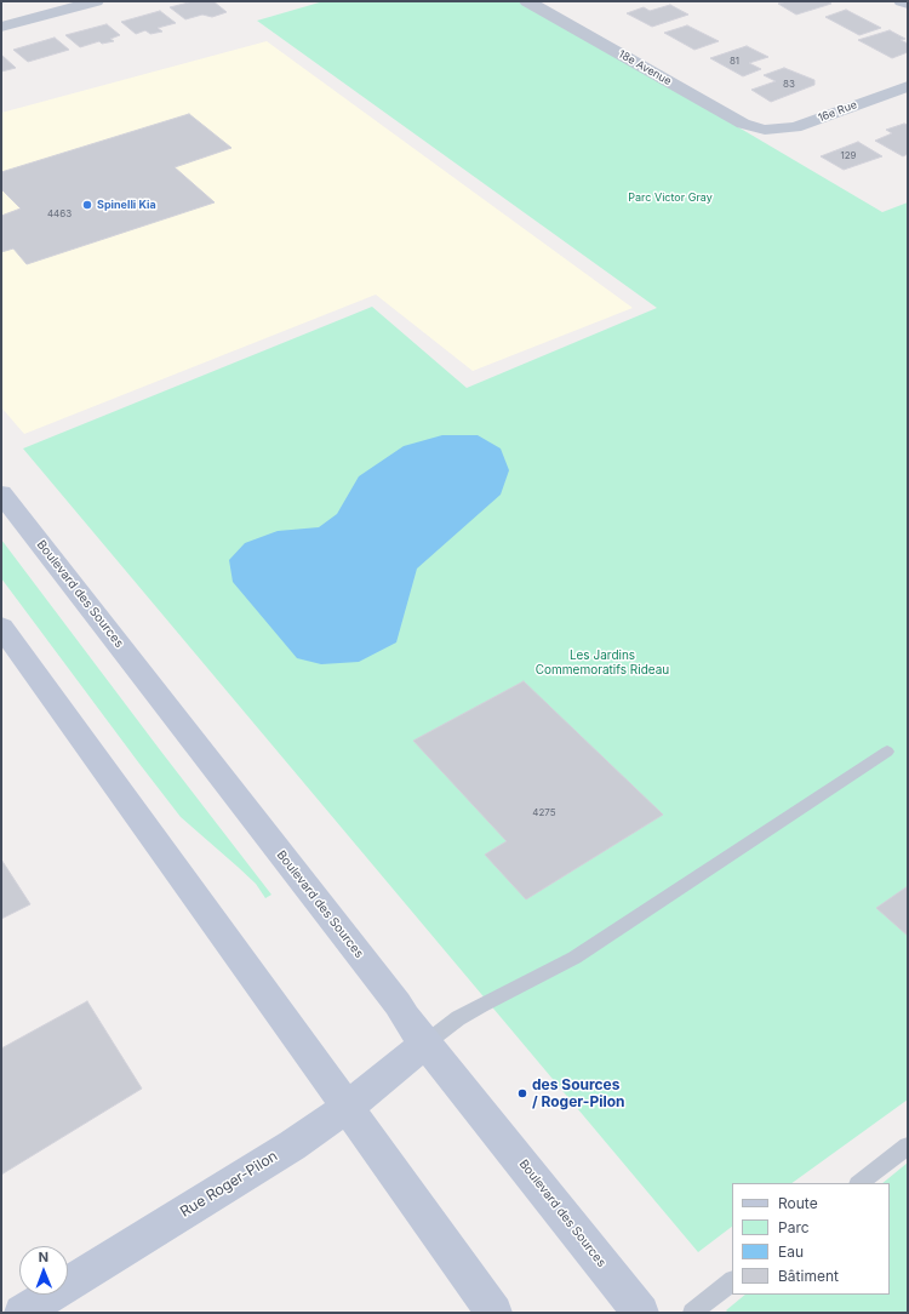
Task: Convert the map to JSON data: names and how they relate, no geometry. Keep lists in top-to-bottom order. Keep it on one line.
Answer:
{"streets":{"main road":["Boulevard des Sources","Rue Roger-Pilon"],"street":["18e Avenue","16e Rue"]},"crossings":[["18e Avenue","16e Rue"],["Boulevard des Sources","Rue Roger-Pilon"]],"parks":["Parc Victor Gray","Les Jardins Commemoratifs Rideau"],"places":["Spinelli Kia","des Sources / Roger-Pilon"],"house_numbers":["81","83","129","4463","4275"],"legend":["Route","Parc","Eau","Bâtiment"],"north":"top"}
